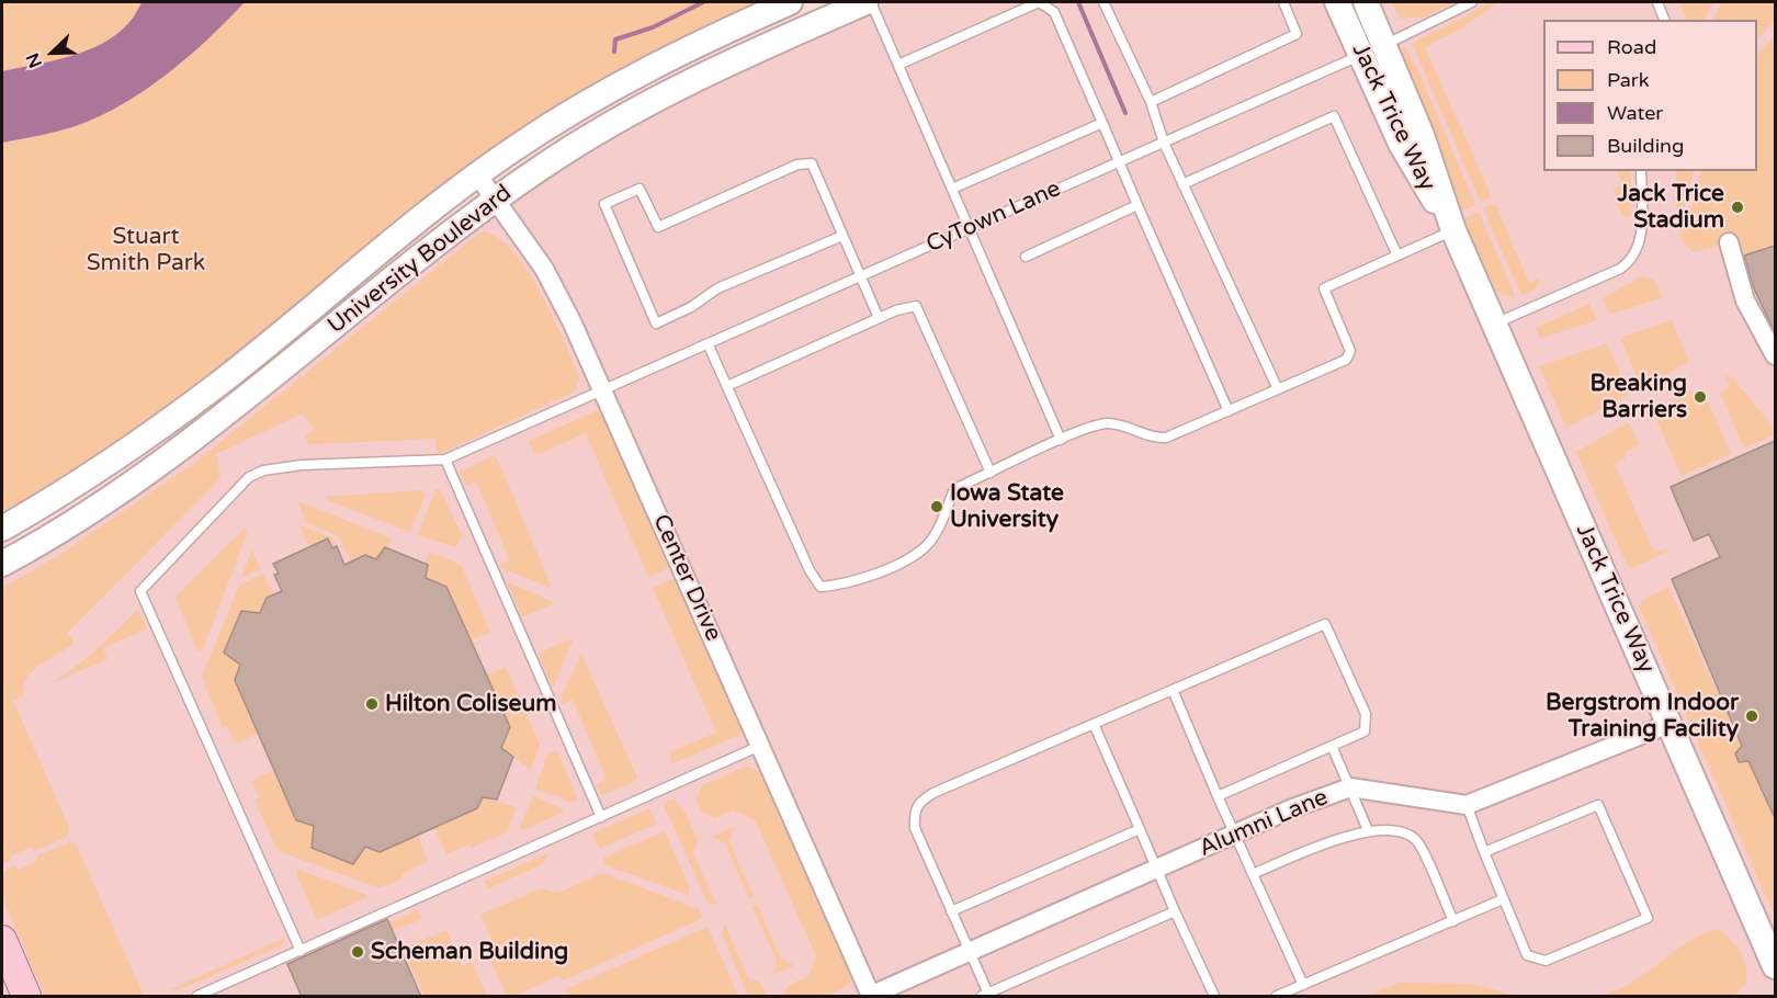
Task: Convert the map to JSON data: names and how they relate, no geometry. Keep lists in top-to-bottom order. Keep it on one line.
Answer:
{"streets":{"main road":["Jack Trice Way","University Boulevard"],"street":["Center Drive","Alumni Lane"],"lane":["CyTown Lane"]},"crossings":[["Jack Trice Way","CyTown Lane"],["CyTown Lane","Center Drive"],["University Boulevard","Center Drive"],["Center Drive","Alumni Lane"]],"parks":["Stuart Smith Park"],"places":["Jack Trice Stadium","Breaking Barriers","Iowa State University","Hilton Coliseum","Bergstrom Indoor Training Facility","Scheman Building"],"legend":["Road","Park","Water","Building"],"north":"bottom left"}
